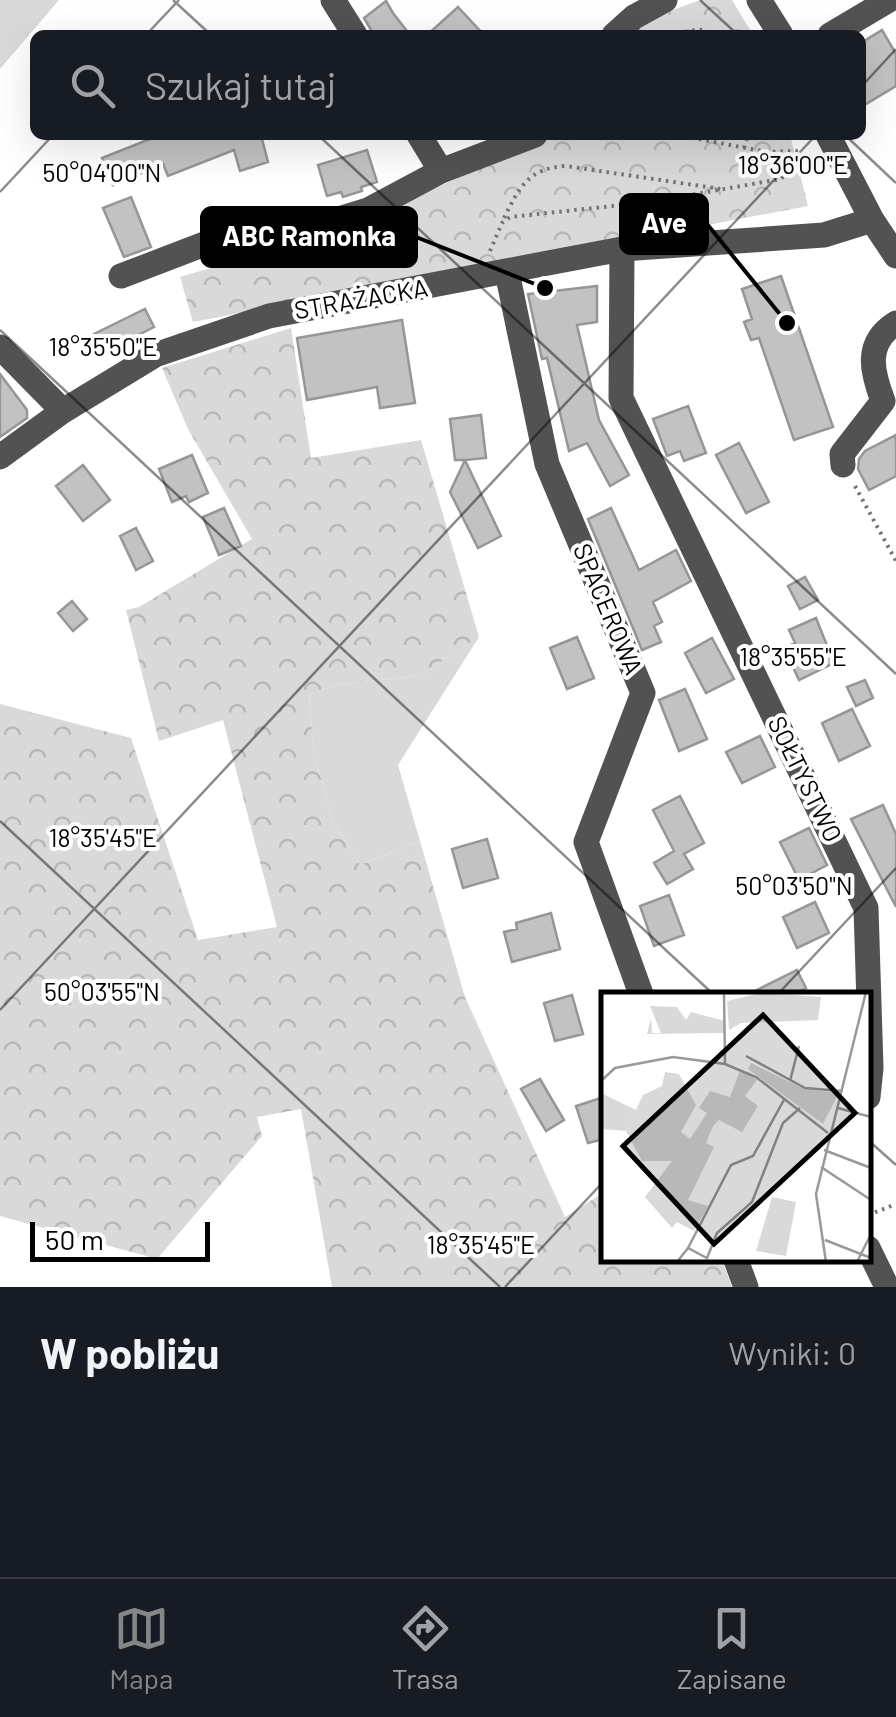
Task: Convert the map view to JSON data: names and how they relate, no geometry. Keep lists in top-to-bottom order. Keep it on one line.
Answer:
{"streets":{"street":["STRAŻACKA","SPACEROWA","SOŁTYSTWO"]},"crossings":[["STRAŻACKA","SPACEROWA"],["STRAŻACKA","SOŁTYSTWO"]],"places":["ABC Ramonka","Ave"],"scale_bar":"50 m","page":{"search":"Szukaj tutaj","scale":"50 m","heading":["W pobliżu","Wyniki: 0"],"nav":["Mapa","Trasa","Zapisane"]},"coordinates":["18°36'00\"E","50°04'00\"N","18°35'50\"E","18°35'55\"E","18°35'45\"E","50°03'50\"N","50°03'55\"N"]}
